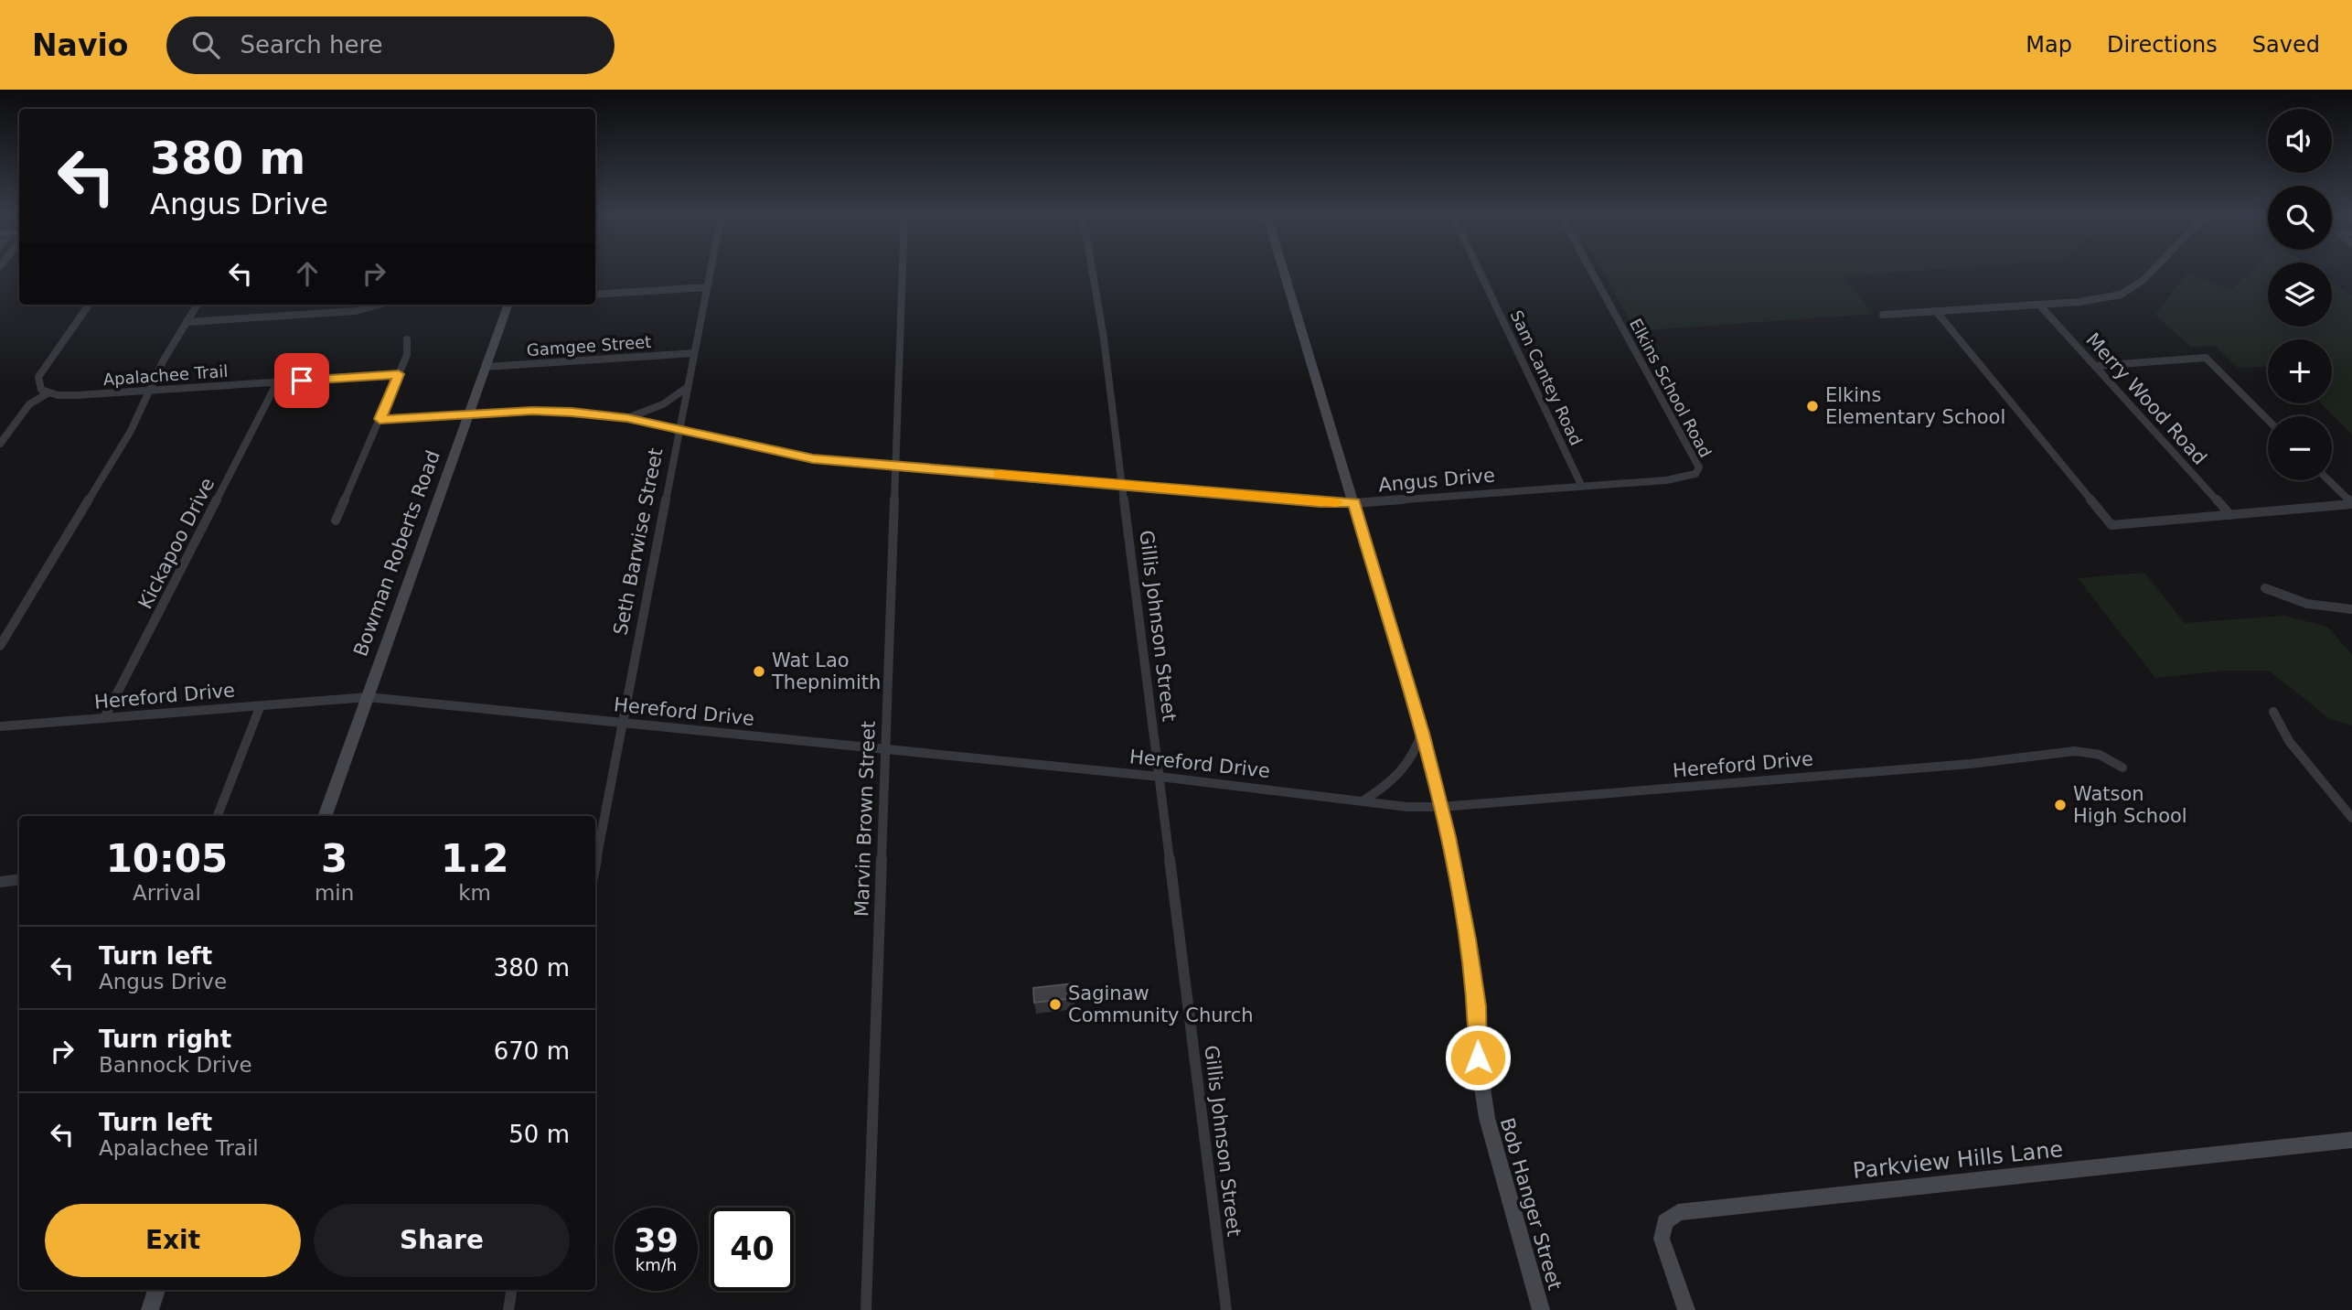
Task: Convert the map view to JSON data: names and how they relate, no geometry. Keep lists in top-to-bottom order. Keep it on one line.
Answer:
{"streets":{"street":["Gamgee Street","Apalachee Trail","Sam Cantey Road","Elkins School Road","Merry Wood Road","Angus Drive","Seth Barwise Street","Kickapoo Drive","Bowman Roberts Road","Gillis Johnson Street","Hereford Drive","Marvin Brown Street","Parkview Hills Lane","Bob Hanger Street"]},"crossings":[["Gamgee Street","Seth Barwise Street"],["Gamgee Street","Bowman Roberts Road"],["Apalachee Trail","Kickapoo Drive"],["Sam Cantey Road","Angus Drive"],["Elkins School Road","Angus Drive"],["Angus Drive","Seth Barwise Street"],["Angus Drive","Bowman Roberts Road"],["Angus Drive","Gillis Johnson Street"],["Angus Drive","Marvin Brown Street"],["Angus Drive","Bob Hanger Street"],["Seth Barwise Street","Hereford Drive"],["Kickapoo Drive","Hereford Drive"],["Bowman Roberts Road","Hereford Drive"],["Gillis Johnson Street","Hereford Drive"],["Hereford Drive","Marvin Brown Street"],["Hereford Drive","Bob Hanger Street"]],"places":["Elkins Elementary School","Wat Lao Thepnimith","Watson High School","Saginaw Community Church"],"page":{"header":"Navio","search":"Search here","nav":["Map","Directions","Saved"],"map_buttons":["+","−"],"turn":["380 m","Angus Drive"],"eta":["10:05","Arrival","3","min","1.2","km"],"list":[{"name":"Turn left","note":"Angus Drive","value":"380 m"},{"name":"Turn right","note":"Bannock Drive","value":"670 m"},{"name":"Turn left","note":"Apalachee Trail","value":"50 m"}],"buttons":["Exit","Share"],"speed":"39 km/h","limit":"40"}}
